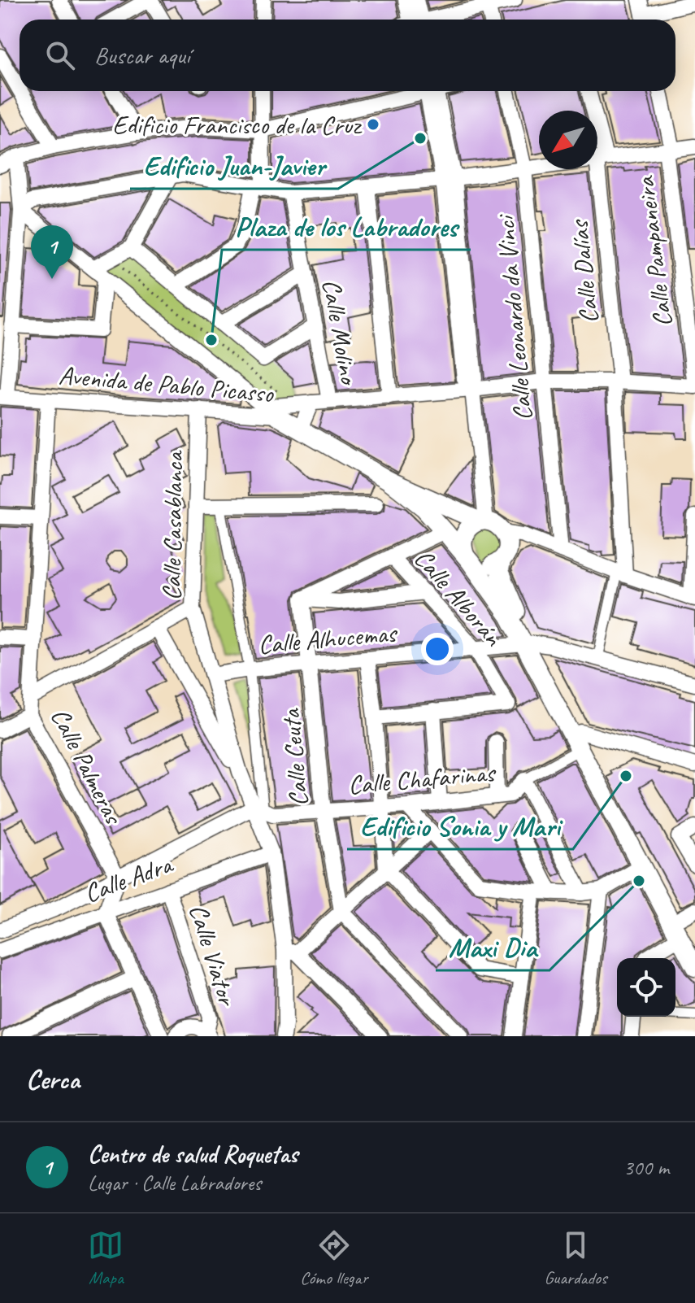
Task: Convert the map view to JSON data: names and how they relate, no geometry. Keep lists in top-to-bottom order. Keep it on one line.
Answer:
{"streets":{"street":["Calle Pampaneira","Calle Dalías","Calle Leonardo da Vinci","Calle Molino","Avenida de Pablo Picasso","Calle Casablanca","Calle Alborán","Calle Alhucemas","Calle Ceuta","Calle Palmeras","Calle Chafarinas","Calle Adra","Calle Viator"]},"crossings":[["Calle Molino","Avenida de Pablo Picasso"],["Avenida de Pablo Picasso","Calle Casablanca"],["Avenida de Pablo Picasso","Calle Alhucemas"],["Avenida de Pablo Picasso","Calle Palmeras"],["Avenida de Pablo Picasso","Calle Chafarinas"],["Calle Casablanca","Calle Alhucemas"],["Calle Casablanca","Calle Chafarinas"],["Calle Casablanca","Calle Adra"],["Calle Alborán","Calle Alhucemas"],["Calle Alhucemas","Calle Ceuta"],["Calle Ceuta","Calle Chafarinas"],["Calle Palmeras","Calle Adra"],["Calle Chafarinas","Calle Adra"],["Calle Adra","Calle Viator"]],"places":["Edificio Francisco de la Cruz","Edificio Juan-Javier","Plaza de los Labradores","Edificio Sonia y Mari","Maxi Dia"],"north":"bottom left","page":{"search":"Buscar aquí","pins":"1","heading":"Cerca","list":[{"mark":"1","name":"Centro de salud Roquetas","note":"Lugar · Calle Labradores","value":"300 m"}],"nav":["Mapa","Cómo llegar","Guardados"]}}
